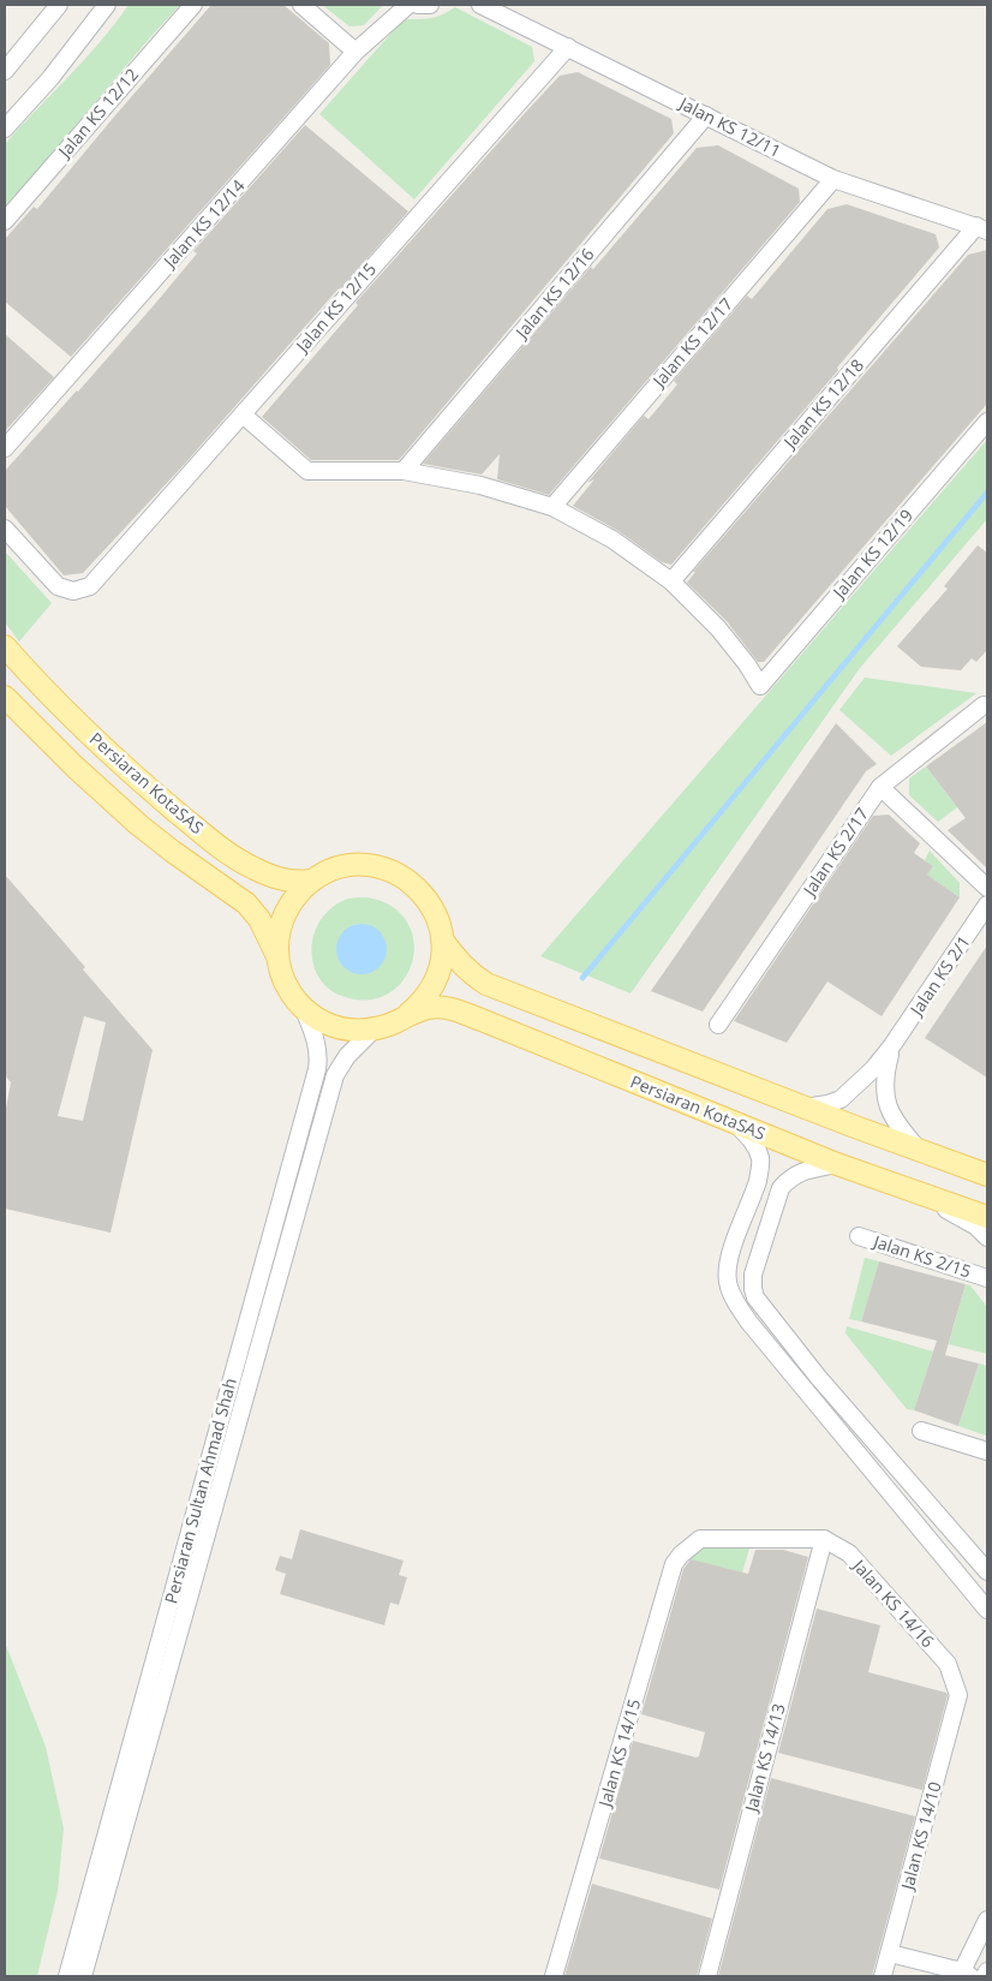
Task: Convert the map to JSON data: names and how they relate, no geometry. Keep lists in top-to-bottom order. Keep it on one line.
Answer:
{"streets":{"main road":["Persiaran KotaSAS"],"street":["Jalan KS 12/12","Jalan KS 12/11","Jalan KS 12/14","Jalan KS 12/16","Jalan KS 12/15","Jalan KS 12/17","Jalan KS 12/18","Jalan KS 12/19","Jalan KS 2/17","Jalan KS 2/1","Jalan KS 2/15","Persiaran Sultan Ahmad Shah","Jalan KS 14/16","Jalan KS 14/15","Jalan KS 14/13","Jalan KS 14/10"]},"crossings":[["Jalan KS 12/11","Jalan KS 12/16"],["Jalan KS 12/11","Jalan KS 12/15"],["Jalan KS 12/11","Jalan KS 12/17"],["Jalan KS 12/11","Jalan KS 12/18"],["Jalan KS 12/18","Jalan KS 12/19"],["Persiaran KotaSAS","Persiaran Sultan Ahmad Shah"],["Jalan KS 14/16","Jalan KS 14/15"],["Jalan KS 14/16","Jalan KS 14/13"],["Jalan KS 14/16","Jalan KS 14/10"],["Jalan KS 14/15","Jalan KS 14/13"]]}
